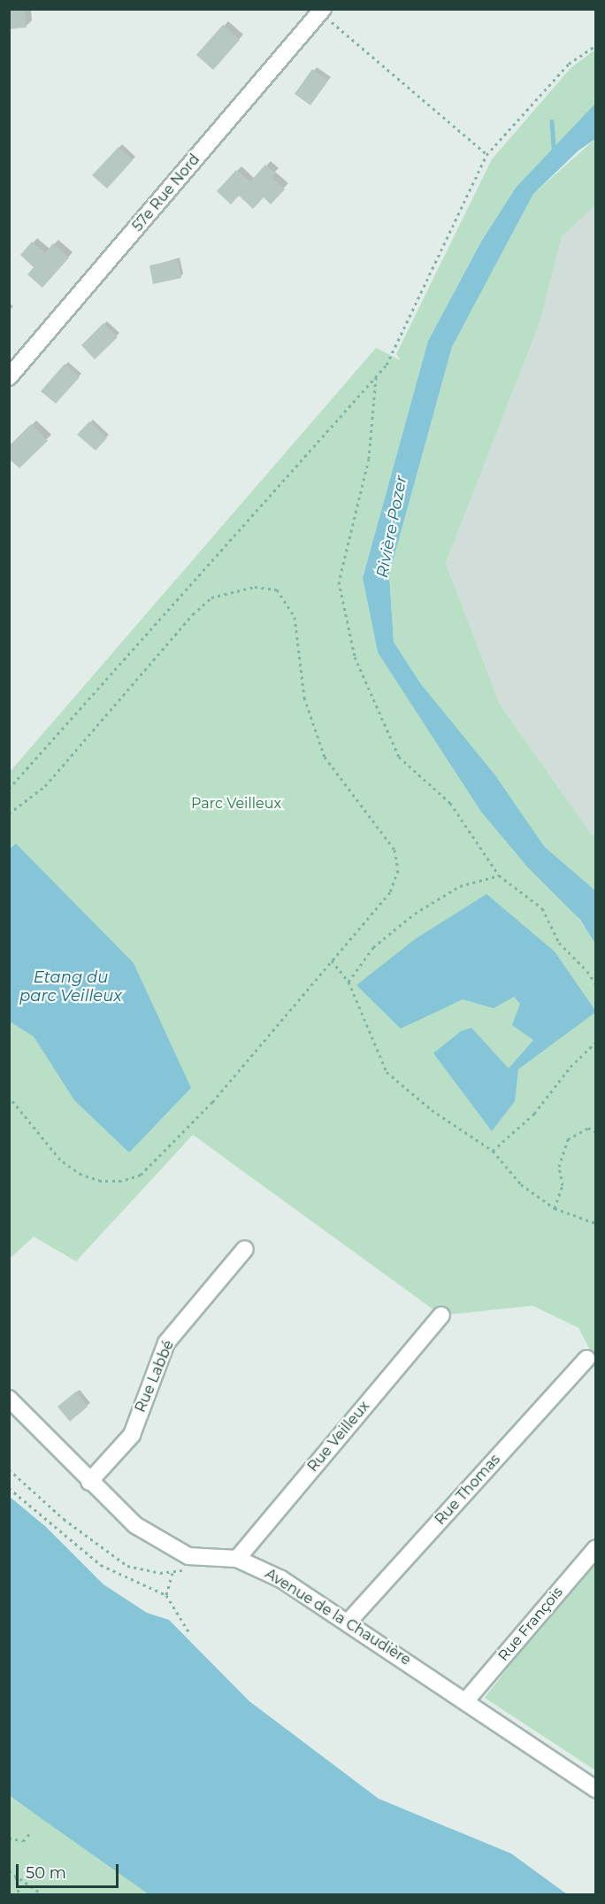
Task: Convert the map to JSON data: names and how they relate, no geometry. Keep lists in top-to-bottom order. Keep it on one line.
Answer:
{"streets":{"street":["57e Rue Nord","Rue Labbé","Rue Veilleux","Rue Thomas","Avenue de la Chaudière","Rue François"]},"crossings":[["Rue Labbé","Avenue de la Chaudière"],["Rue Veilleux","Avenue de la Chaudière"],["Rue Thomas","Avenue de la Chaudière"],["Avenue de la Chaudière","Rue François"]],"water":["Rivière Pozer","Etang du parc Veilleux"],"parks":["Parc Veilleux"],"scale_bar":"50 m"}
